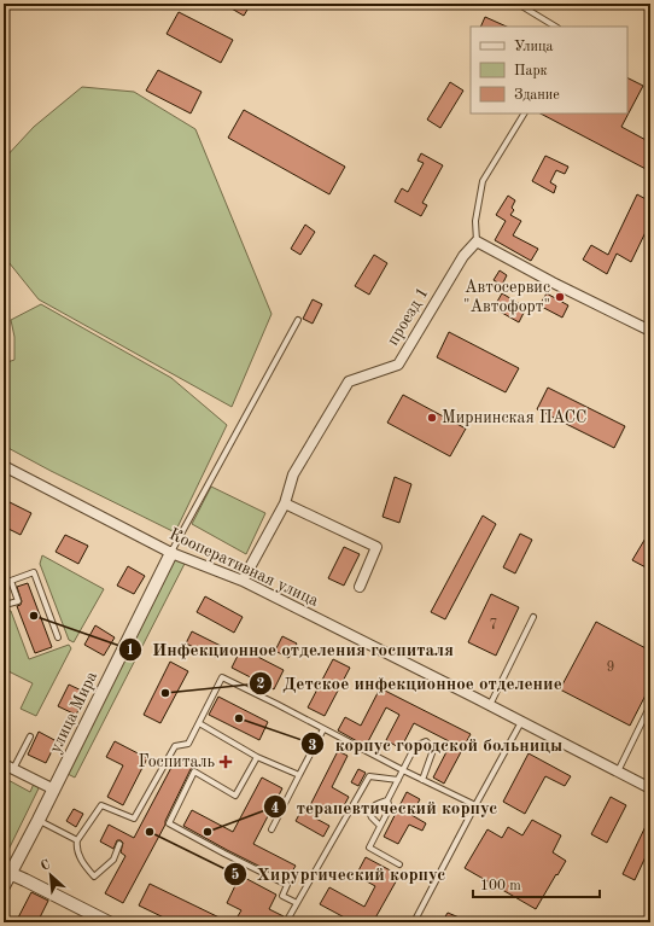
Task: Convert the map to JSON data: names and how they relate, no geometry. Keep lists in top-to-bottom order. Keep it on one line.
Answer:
{"streets":{"street":["проезд 1","Кооперативная улица","улица Мира"]},"crossings":[["проезд 1","Кооперативная улица"],["Кооперативная улица","улица Мира"]],"places":{"other":["Автосервис \"Автофорт\"","Мирнинская ПАСС","Инфекционное отделения госпиталя","Детское инфекционное отделение","корпус городской больницы","Хирургический корпус","терапевтический корпус"],"health":["Госпиталь"]},"house_numbers":["7","9"],"legend":["Улица","Парк","Здание"],"scale_bar":"100 m","north":"top left"}
